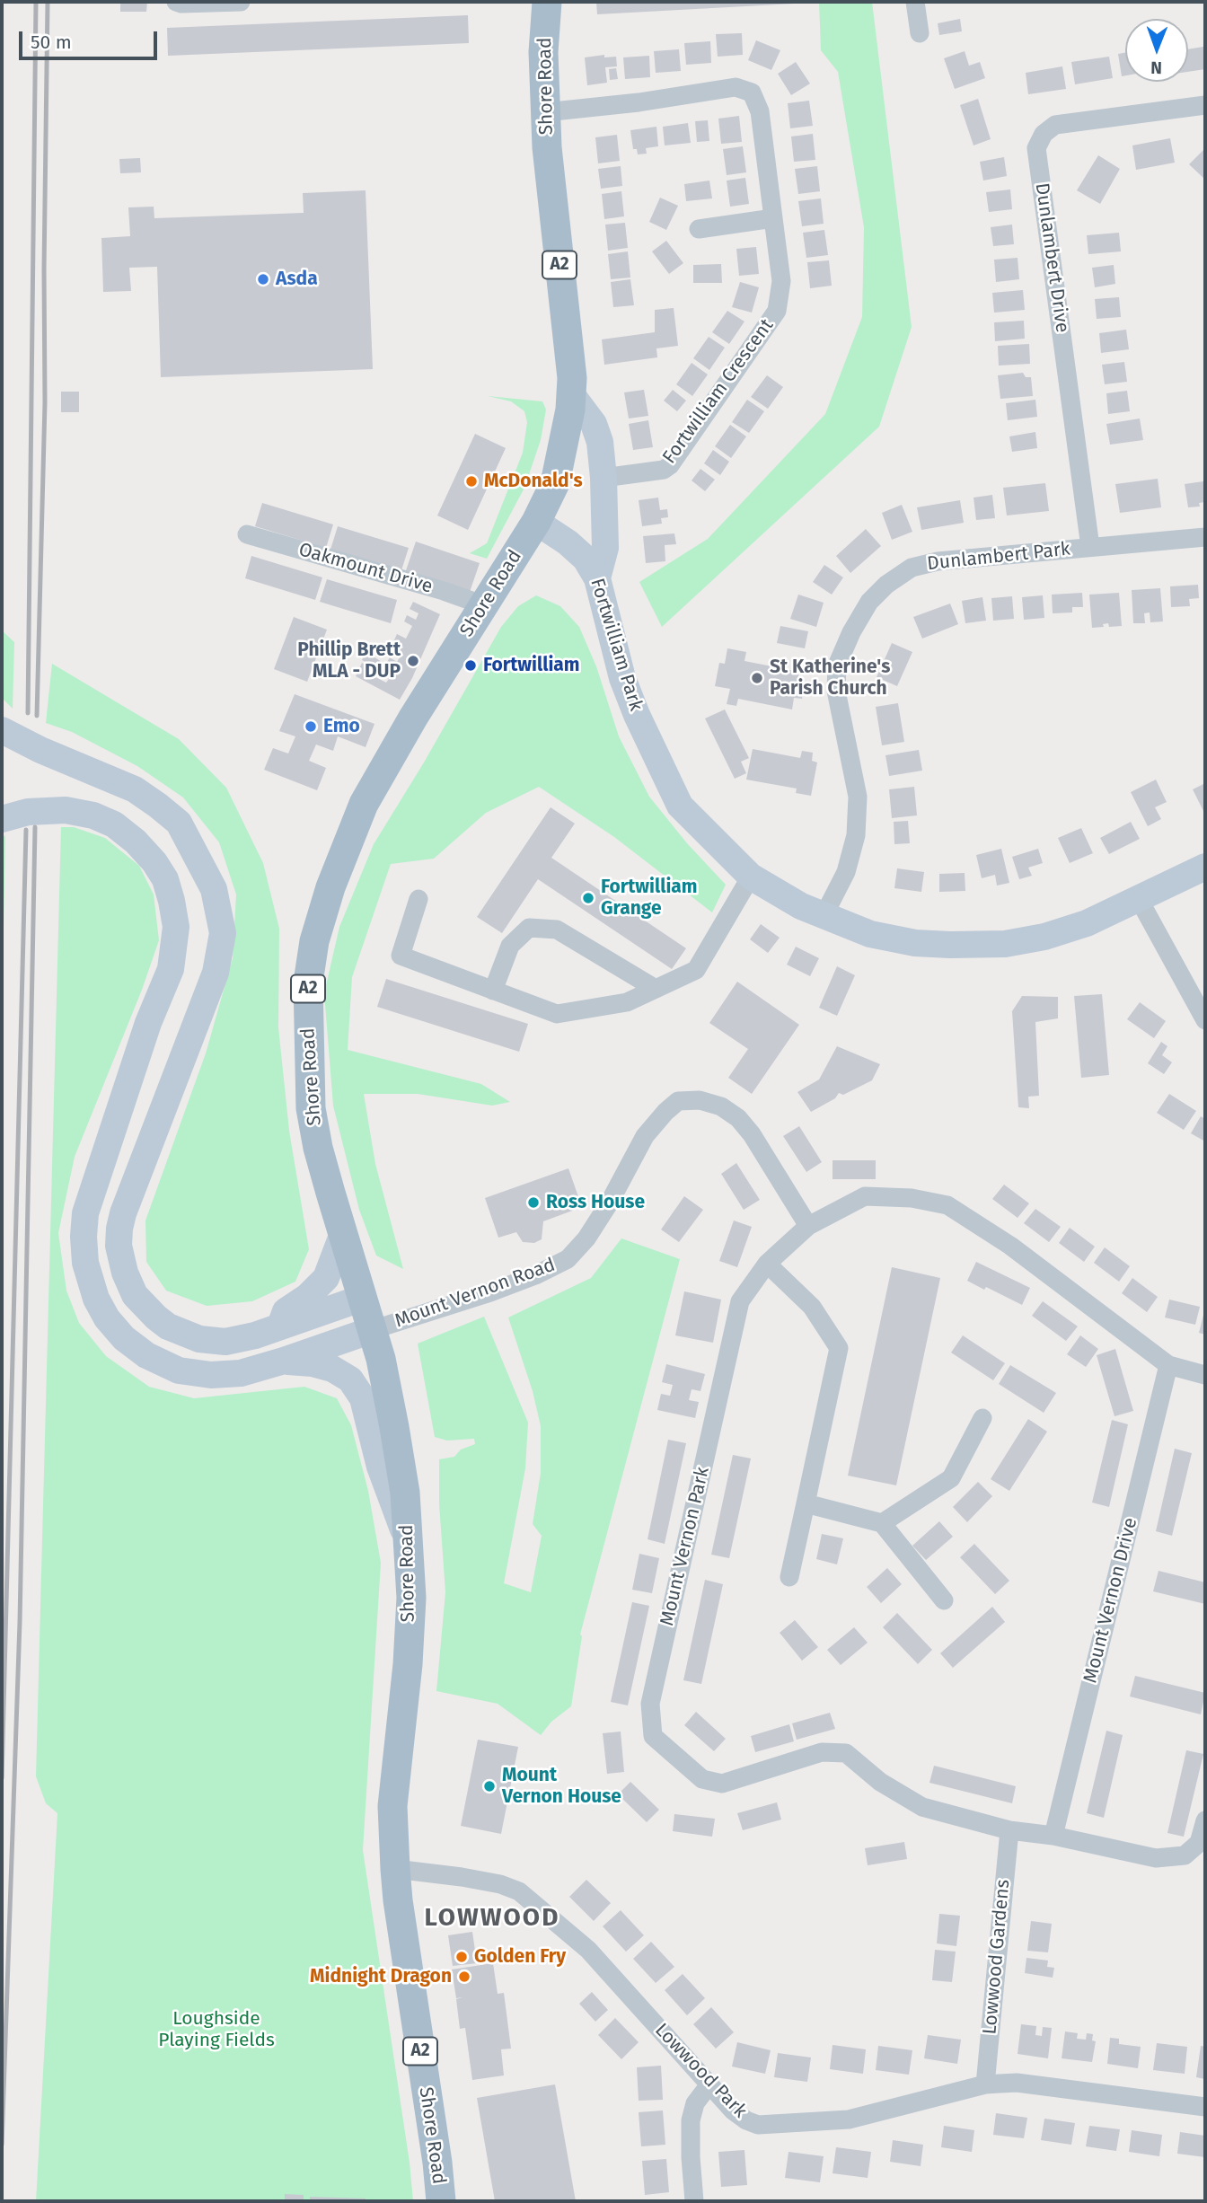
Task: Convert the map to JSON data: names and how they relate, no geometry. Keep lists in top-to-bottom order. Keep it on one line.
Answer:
{"streets":{"main road":["Shore Road","A2"],"street":["Dunlambert Drive","Fortwilliam Crescent","Dunlambert Park","Oakmount Drive","Fortwilliam Park","Mount Vernon Road","Mount Vernon Park","Mount Vernon Drive","Lowwood Gardens","Lowwood Park"]},"crossings":[["Shore Road","Fortwilliam Crescent"],["Shore Road","Oakmount Drive"],["Shore Road","Fortwilliam Park"],["Shore Road","Mount Vernon Road"],["Shore Road","Lowwood Park"],["Dunlambert Drive","Dunlambert Park"],["Dunlambert Park","Fortwilliam Park"],["Mount Vernon Road","Mount Vernon Park"],["Mount Vernon Park","Mount Vernon Drive"],["Mount Vernon Park","Lowwood Gardens"],["Lowwood Gardens","Lowwood Park"]],"districts":["LOWWOOD"],"parks":["Loughside Playing Fields"],"places":["Asda","McDonald's","Phillip Brett MLA - DUP","Fortwilliam","St Katherine's Parish Church","Emo","Fortwilliam Grange","Ross House","Mount Vernon House","Golden Fry","Midnight Dragon"],"scale_bar":"50 m","north":"bottom"}
